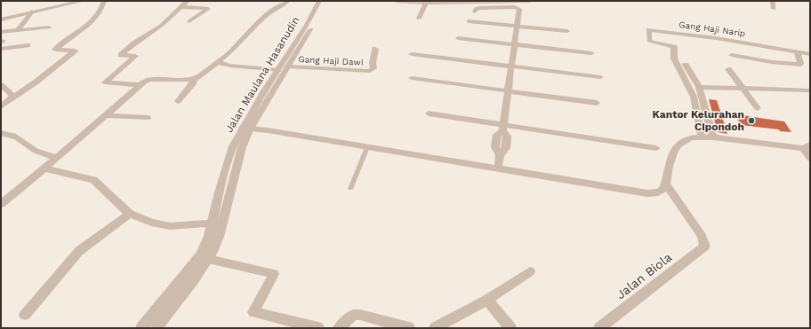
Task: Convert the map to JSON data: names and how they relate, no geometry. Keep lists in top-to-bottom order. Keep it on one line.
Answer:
{"streets":{"street":["Gang Haji Narip","Gang Haji Dawi","Jalan Maulana Hasanudin","Jalan Biola"]},"crossings":[["Gang Haji Dawi","Jalan Maulana Hasanudin"]],"places":["Kantor Kelurahan Cipondoh"]}
